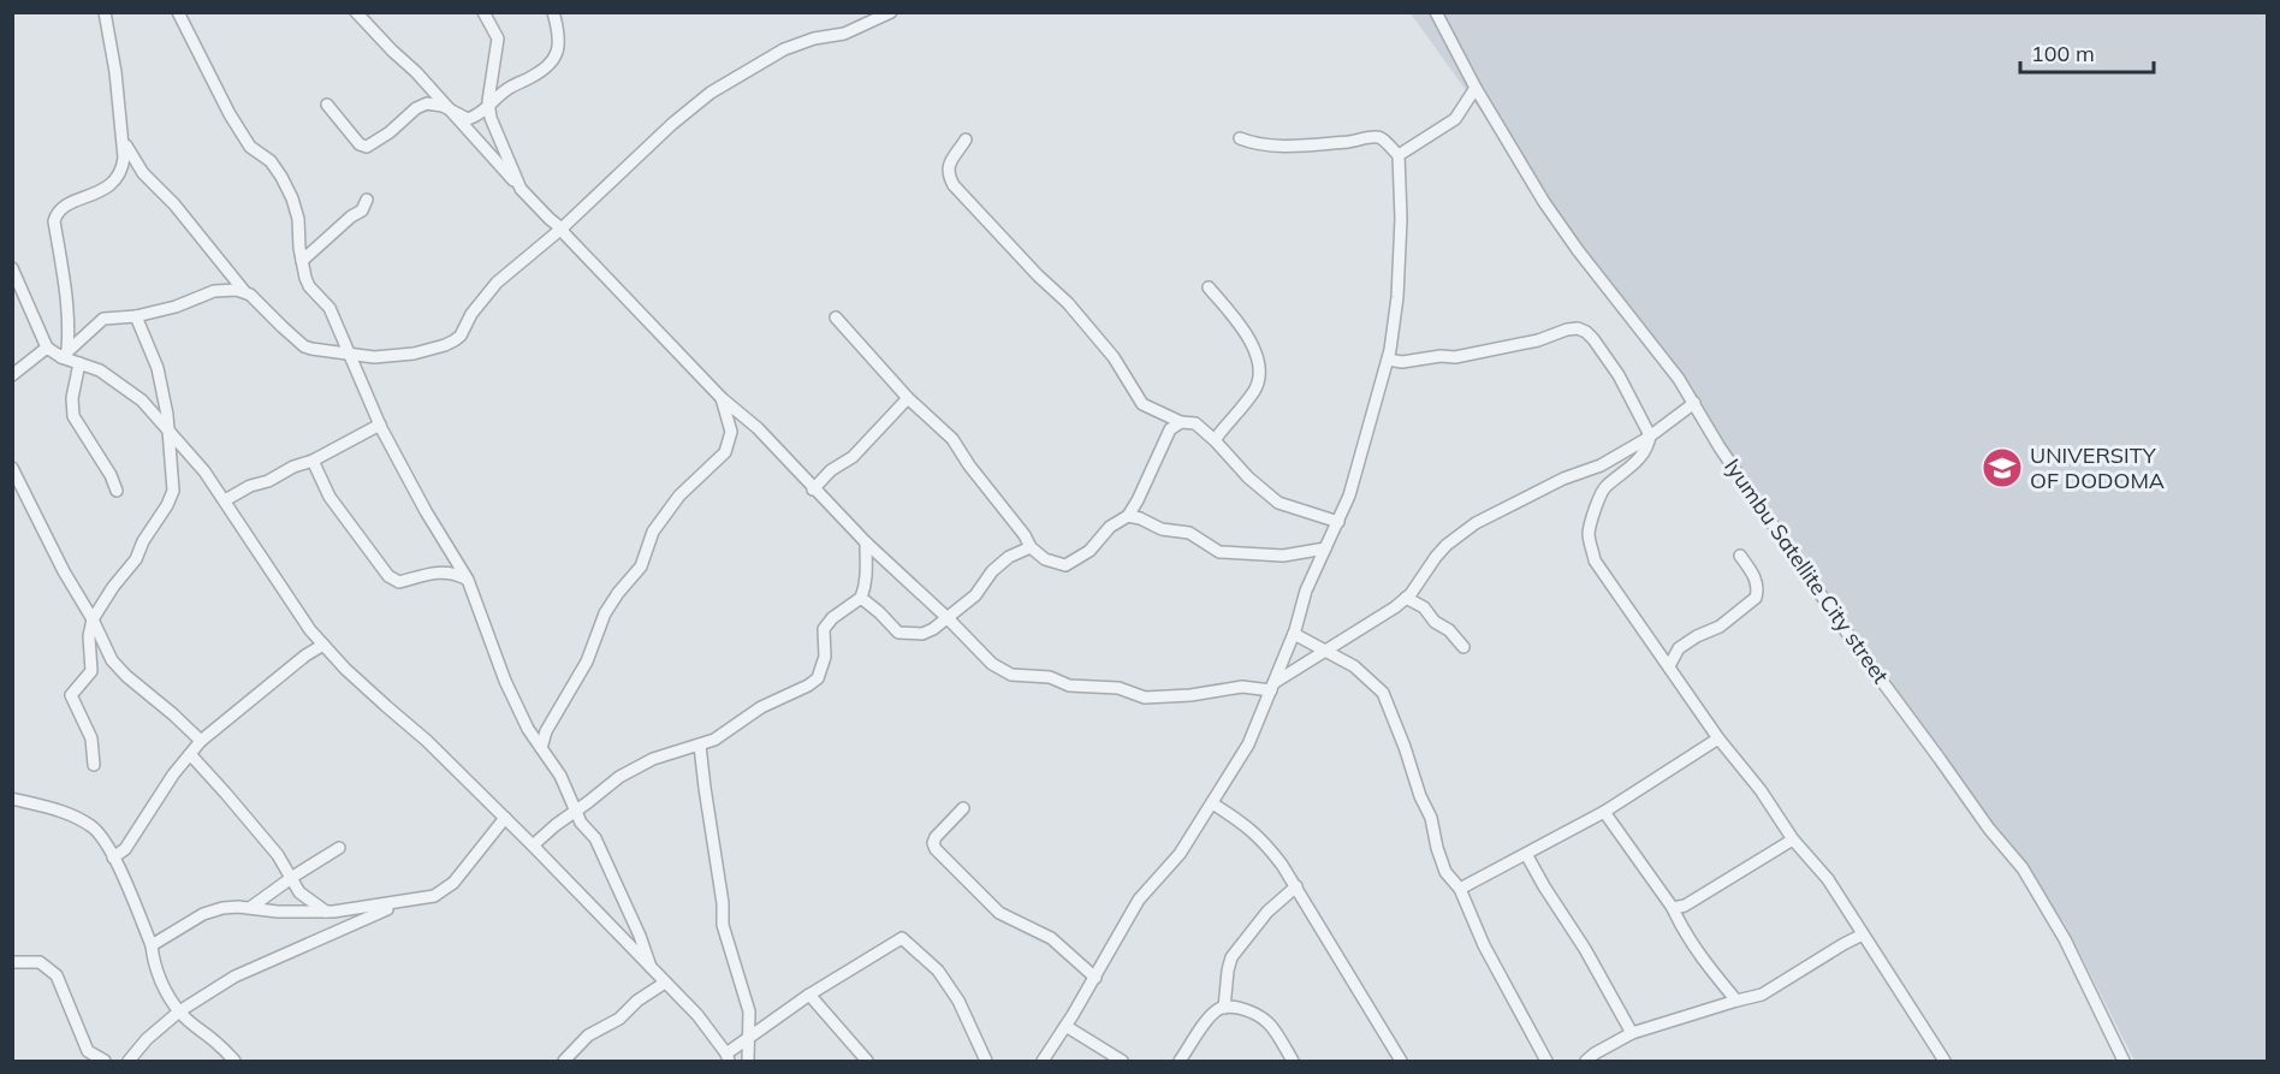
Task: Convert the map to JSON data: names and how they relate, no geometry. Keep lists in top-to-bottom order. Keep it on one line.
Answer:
{"streets":{"street":["Iyumbu Satellite City street"]},"places":{"school or university":["UNIVERSITY OF DODOMA"]},"scale_bar":"100 m"}
